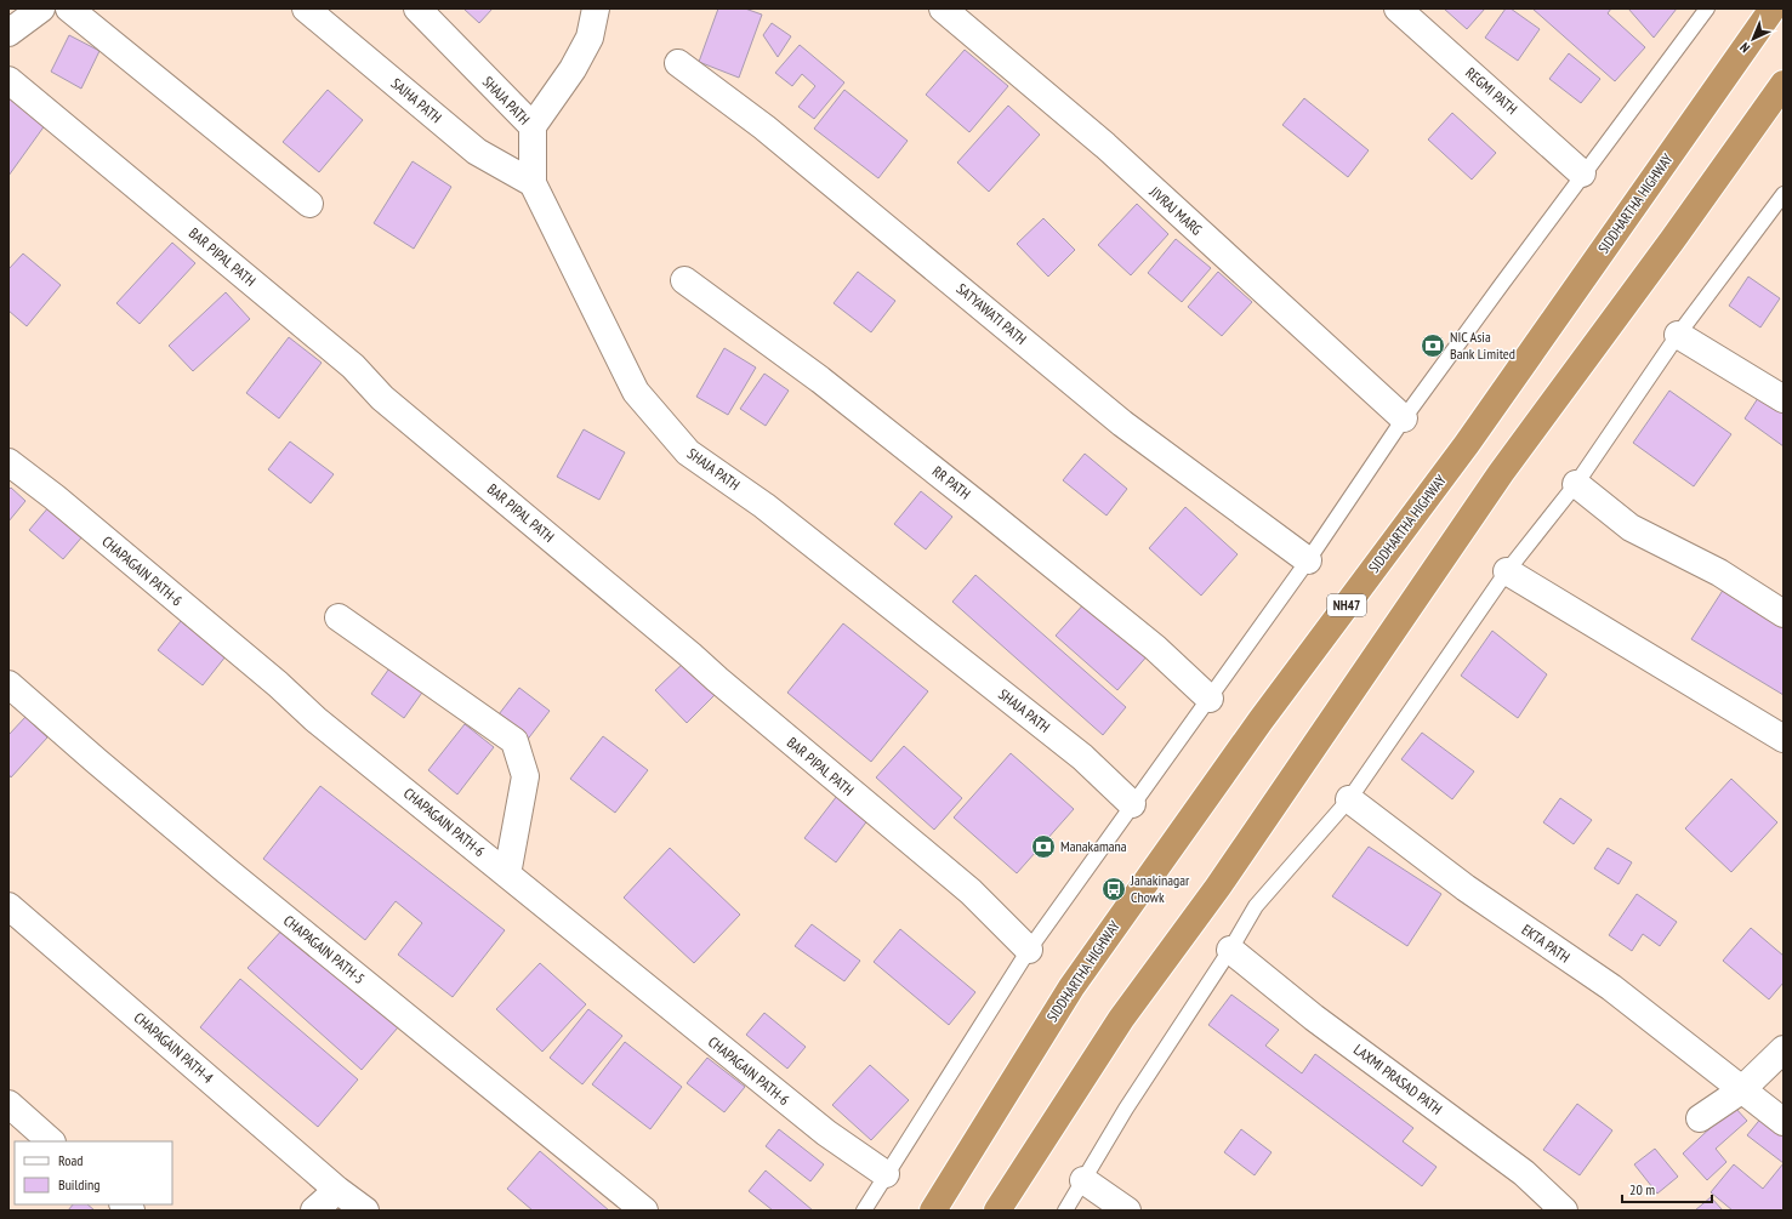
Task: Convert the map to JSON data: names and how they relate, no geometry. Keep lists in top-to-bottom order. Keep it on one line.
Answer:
{"streets":{"highway":["SIDDHARTHA HIGHWAY","NH47"],"street":["REGMI PATH","SAJHA PATH","SHAJA PATH","JIVRAJ MARG","BAR PIPAL PATH","SATYAWATI PATH","RR PATH","CHAPAGAIN PATH-6","EKTA PATH","CHAPAGAIN PATH-5","CHAPAGAIN PATH-4","LAXMI PRASAD PATH"]},"crossings":[["SAJHA PATH","SHAJA PATH"]],"places":{"bank":["NIC Asia Bank Limited","Manakamana"],"bus stop":["Janakinagar Chowk"]},"legend":["Road","Building"],"scale_bar":"20 m","north":"bottom left"}
